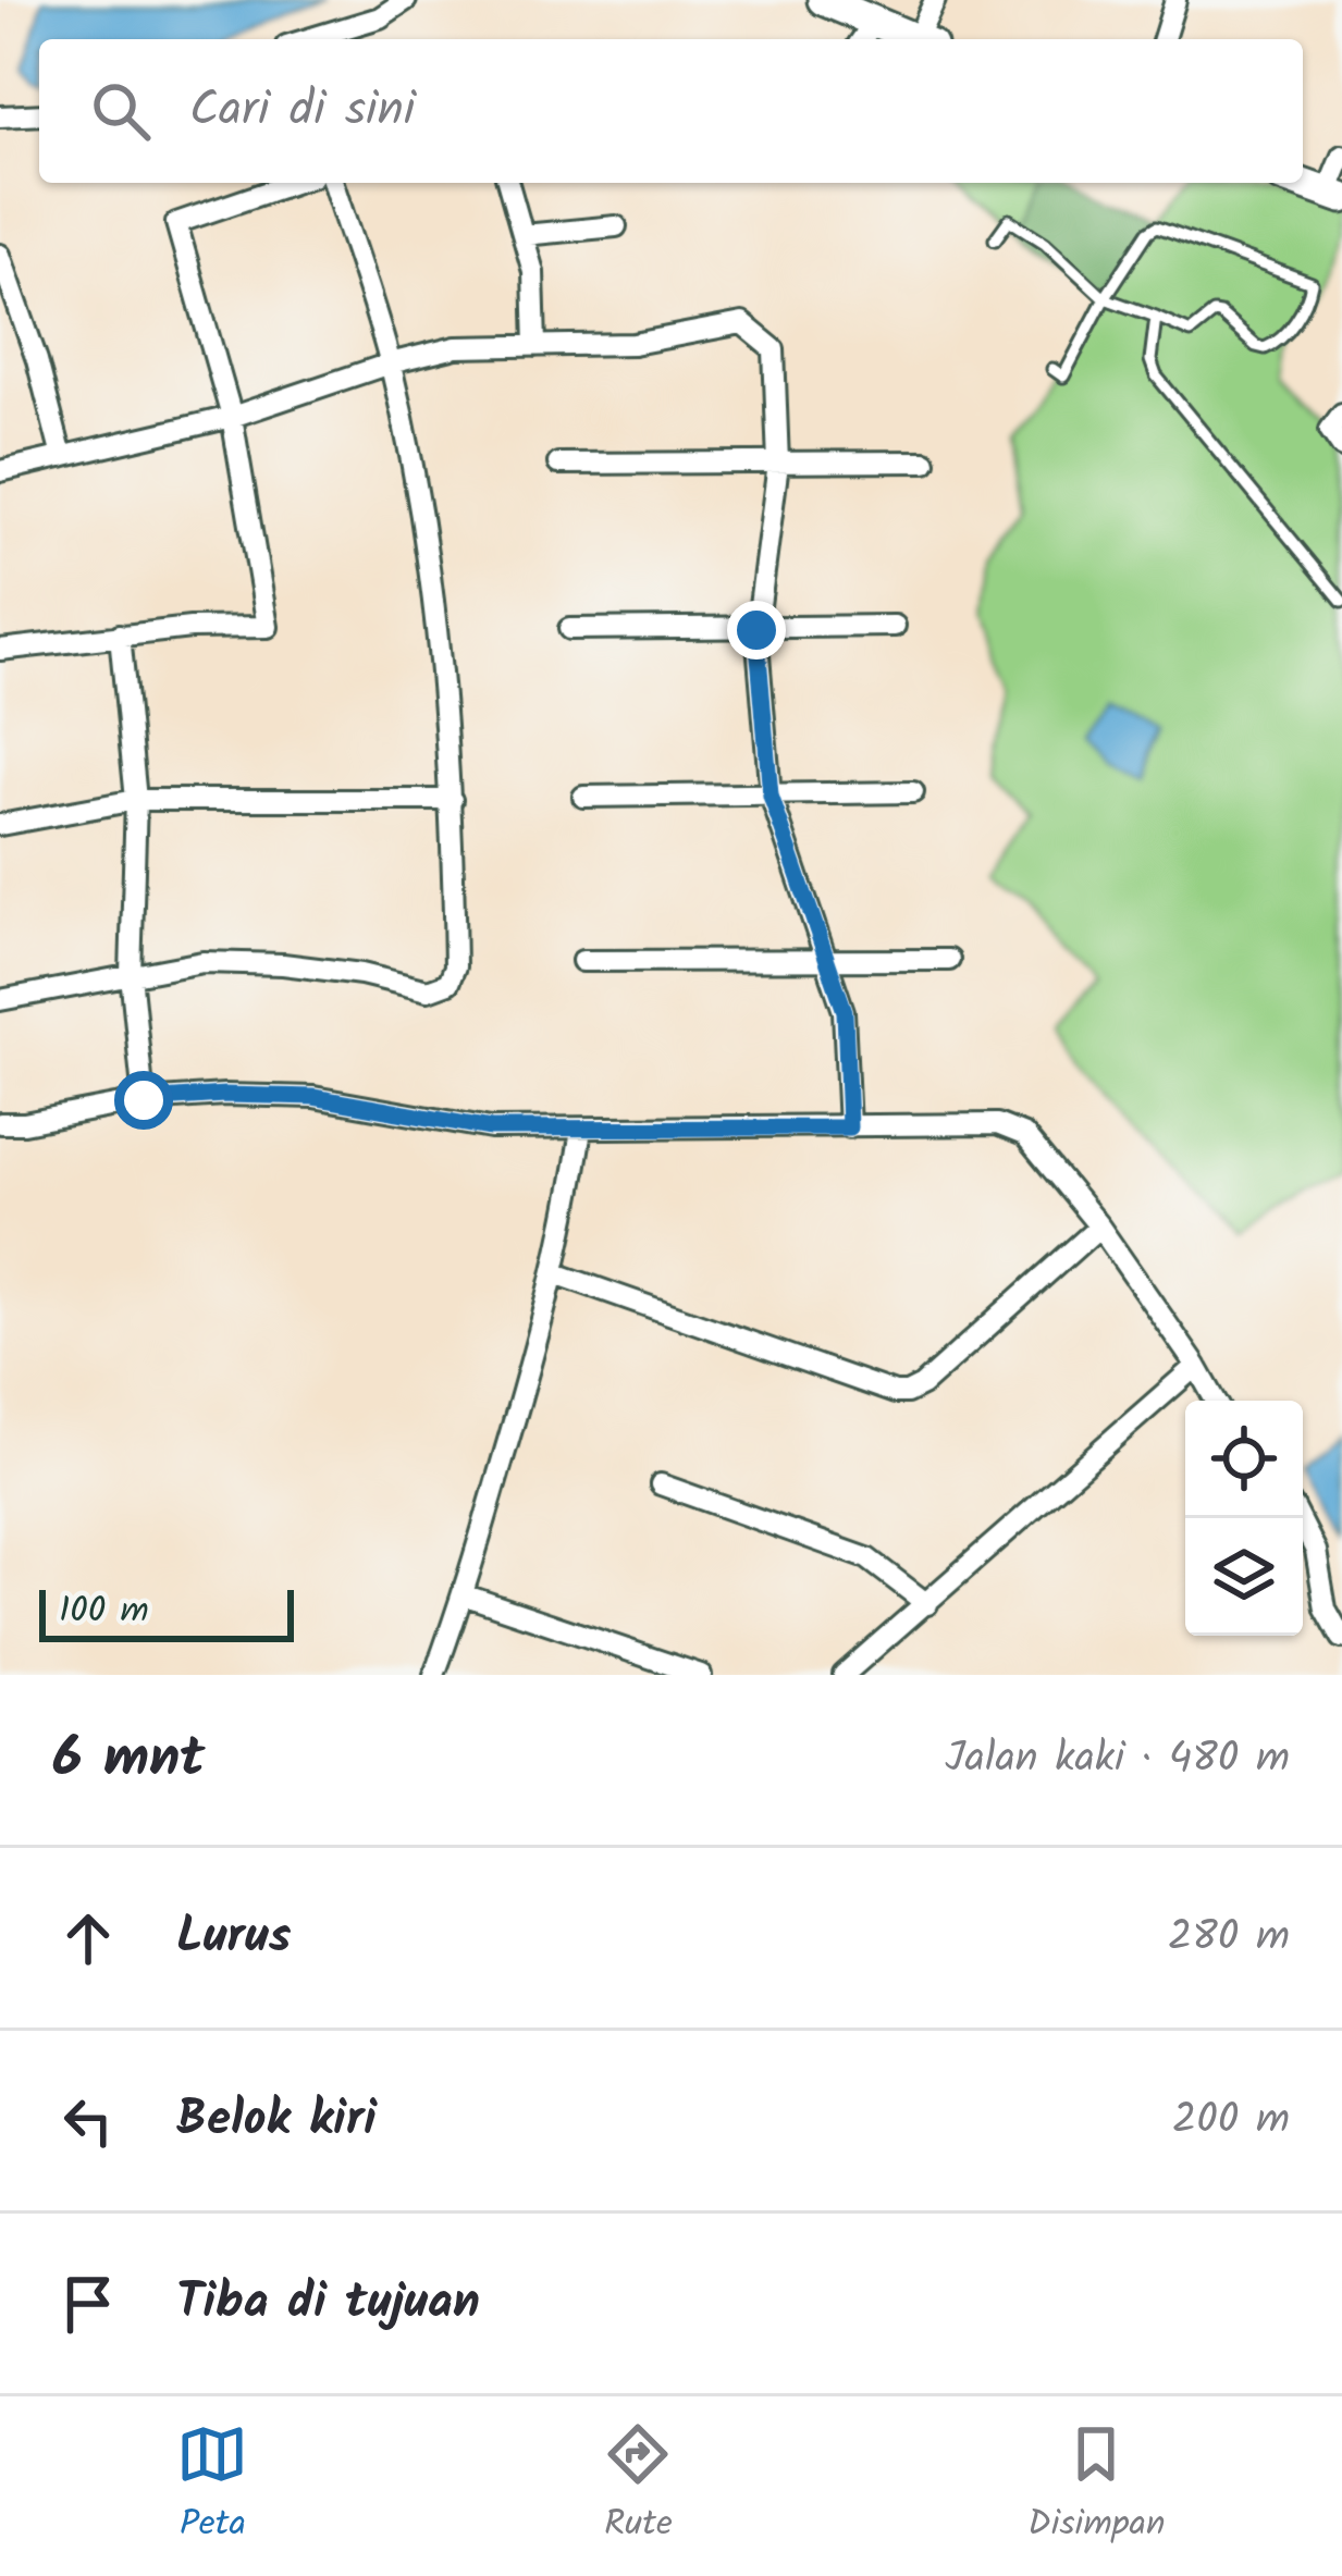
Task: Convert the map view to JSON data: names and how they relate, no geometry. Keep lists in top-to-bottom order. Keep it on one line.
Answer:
{"scale_bar":"100 m","page":{"search":"Cari di sini","scale":"100 m","heading":["6 mnt","Jalan kaki · 480 m"],"list":[["Lurus","280 m"],["Belok kiri","200 m"],"Tiba di tujuan"],"nav":["Peta","Rute","Disimpan"]}}
